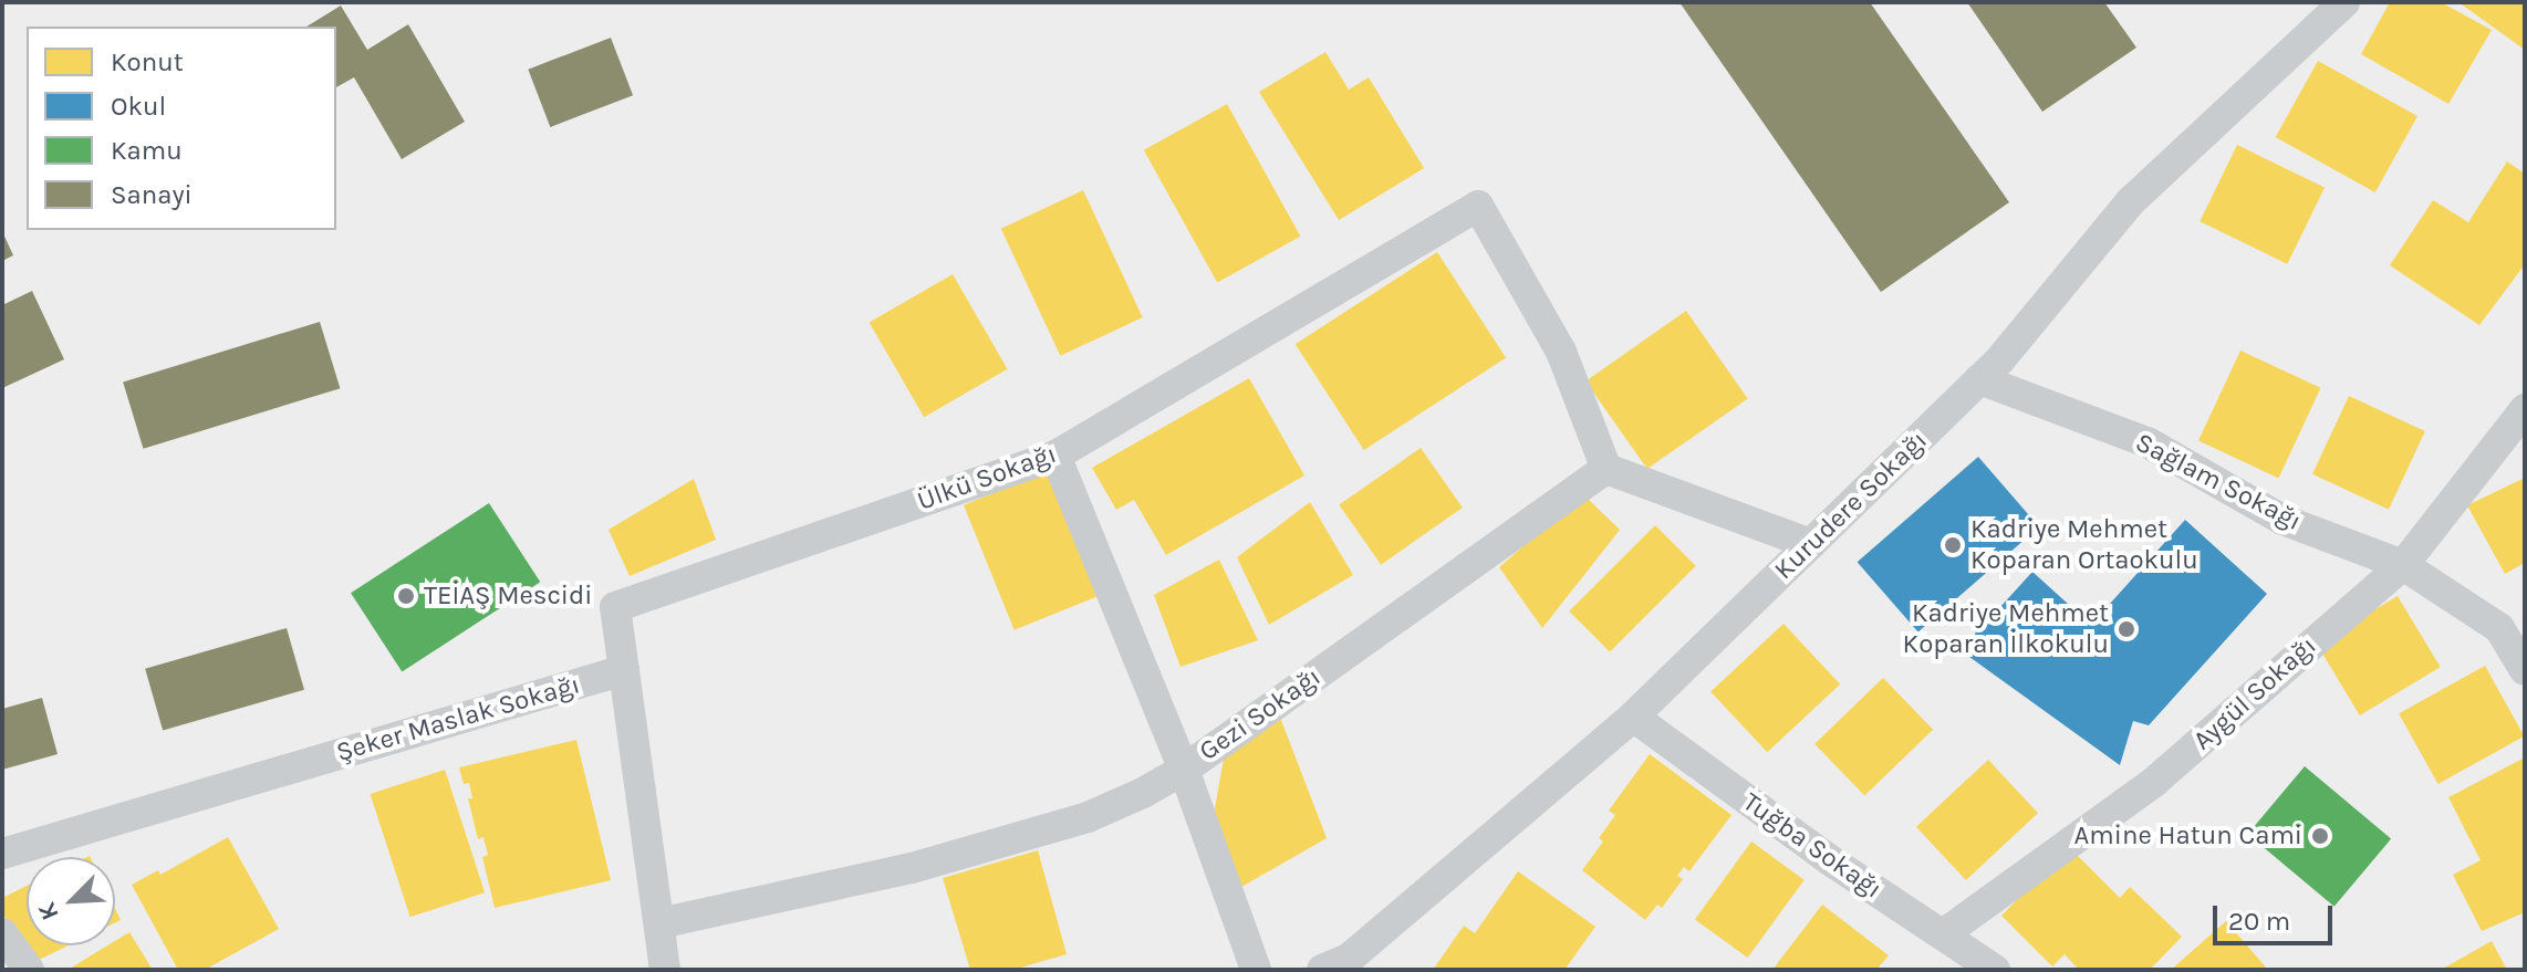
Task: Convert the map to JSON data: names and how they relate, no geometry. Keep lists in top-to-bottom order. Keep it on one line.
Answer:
{"streets":{"street":["Ülkü Sokağı","Sağlam Sokağı","Kurudere Sokağı","Aygül Sokağı","Gezi Sokağı","Şeker Maslak Sokağı","Tuğba Sokağı"]},"crossings":[["Ülkü Sokağı","Gezi Sokağı"],["Ülkü Sokağı","Şeker Maslak Sokağı"],["Sağlam Sokağı","Kurudere Sokağı"],["Sağlam Sokağı","Aygül Sokağı"],["Kurudere Sokağı","Tuğba Sokağı"],["Aygül Sokağı","Tuğba Sokağı"]],"places":["Kadriye Mehmet Koparan Ortaokulu","TEİAŞ Mescidi","Kadriye Mehmet Koparan İlkokulu","Amine Hatun Cami"],"legend":["Konut","Okul","Kamu","Sanayi"],"scale_bar":"20 m","north":"bottom left"}
